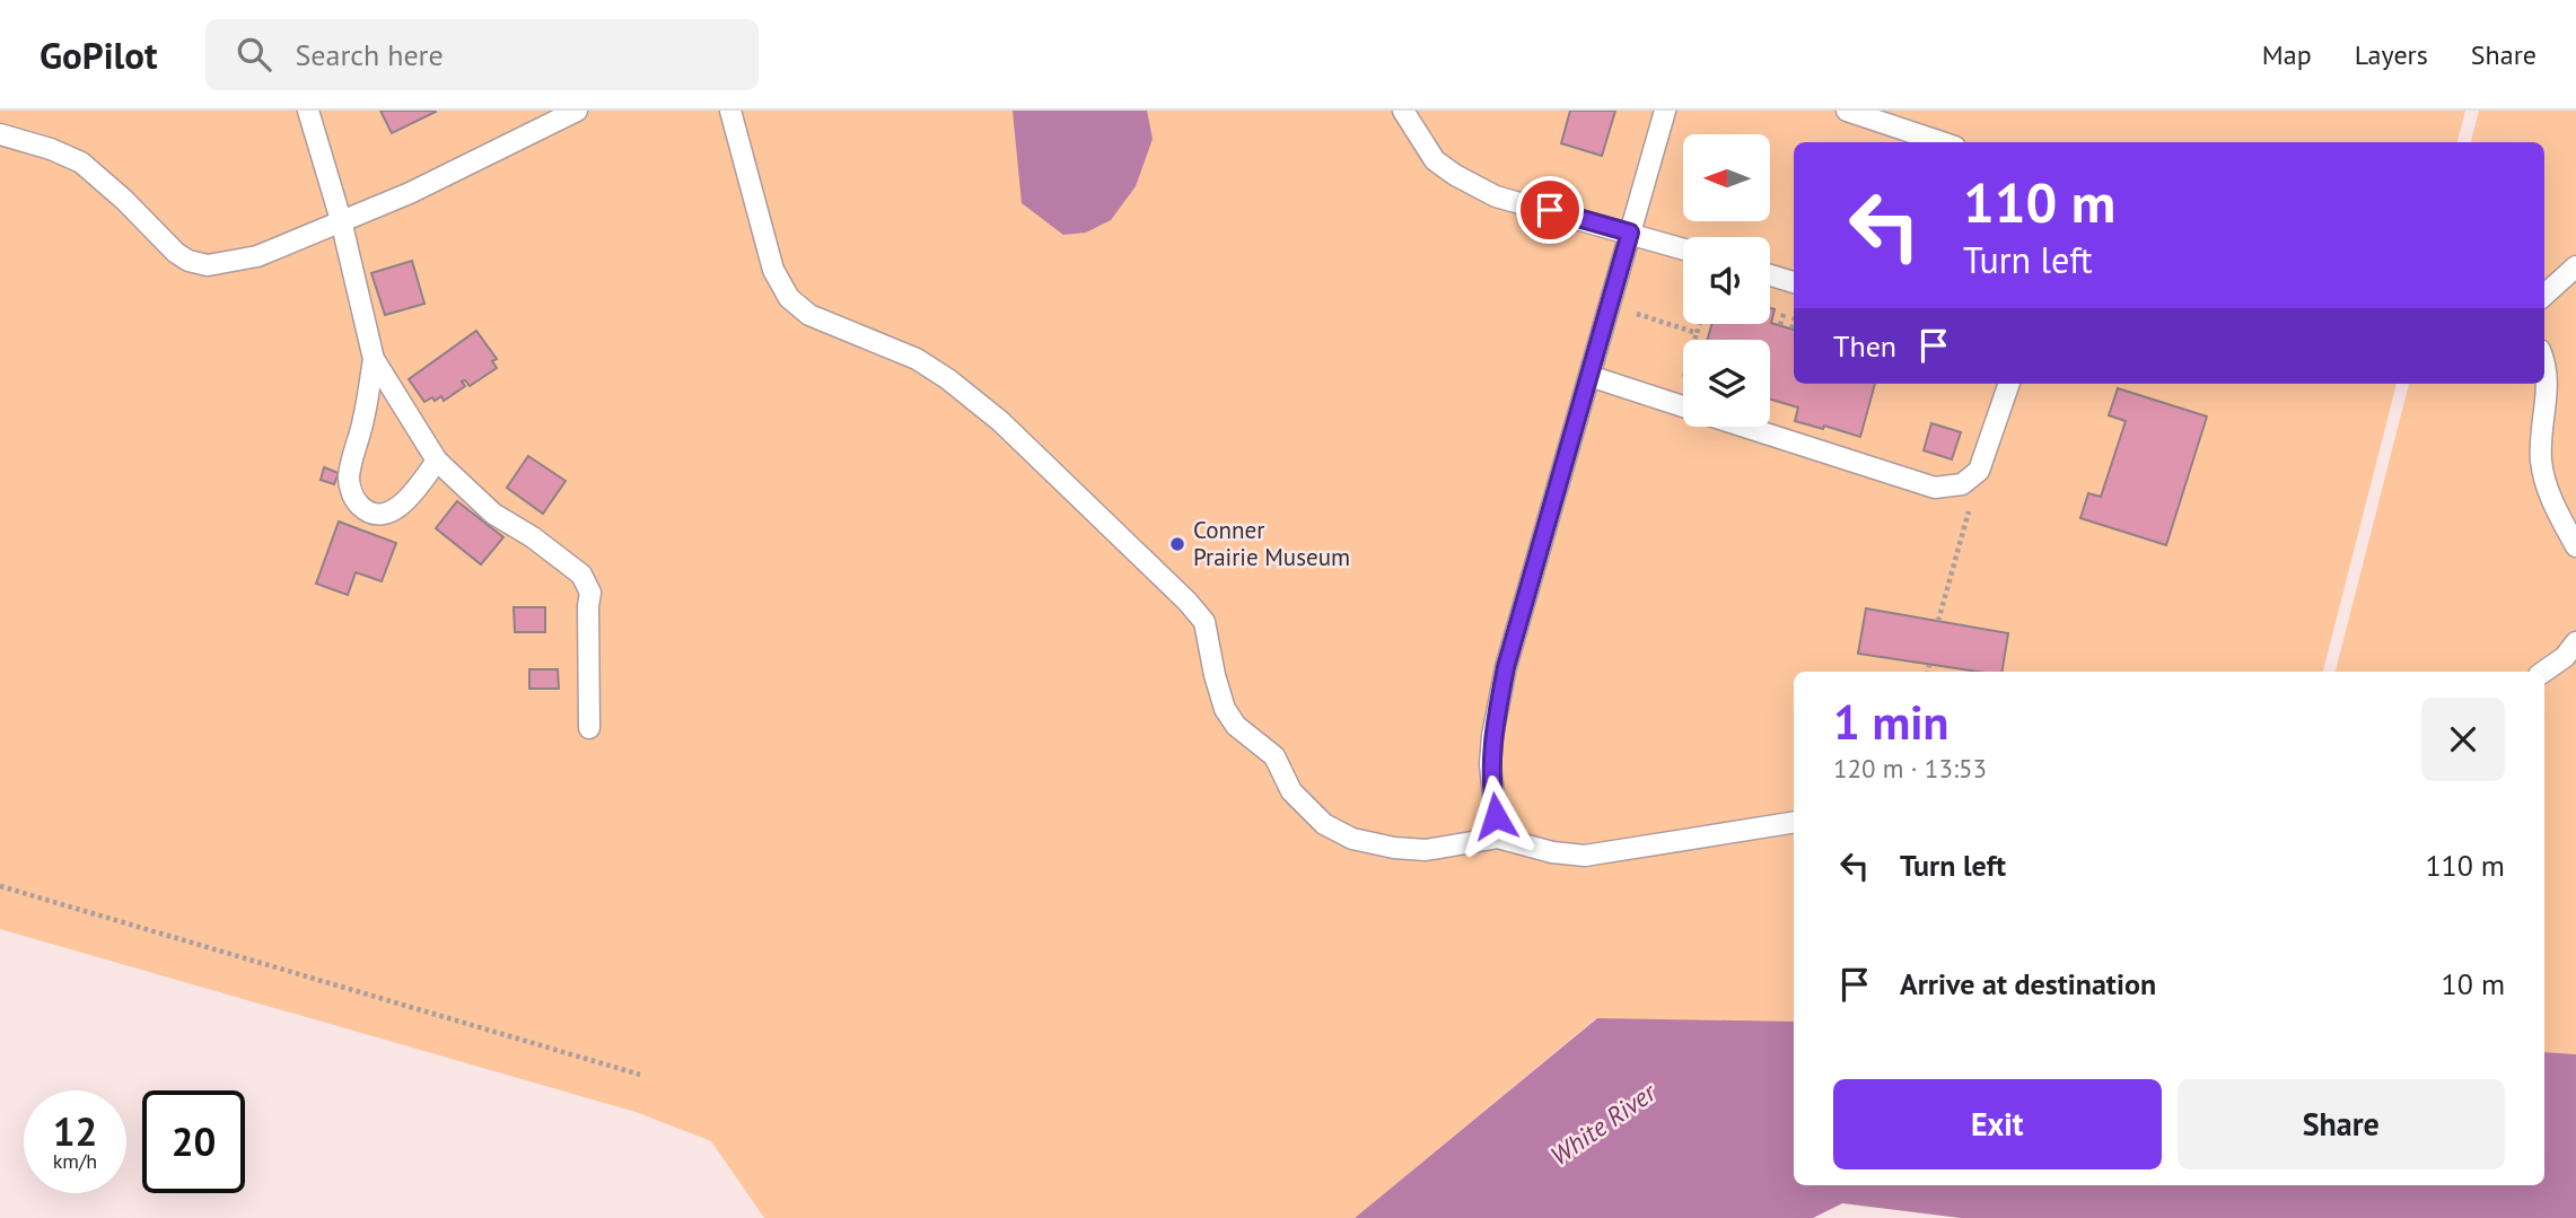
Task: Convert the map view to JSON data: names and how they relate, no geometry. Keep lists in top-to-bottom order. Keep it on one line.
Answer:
{"water":["White River"],"places":["Conner Prairie Museum"],"north":"left","page":{"header":"GoPilot","search":"Search here","nav":["Map","Layers","Share"],"turn":["110 m","Turn left"],"then":"Then","heading":["1 min","120 m · 13:53"],"list":[{"name":"Turn left","value":"110 m"},{"name":"Arrive at destination","value":"10 m"}],"buttons":["Exit","Share"],"speed":"12 km/h","limit":"20"}}
